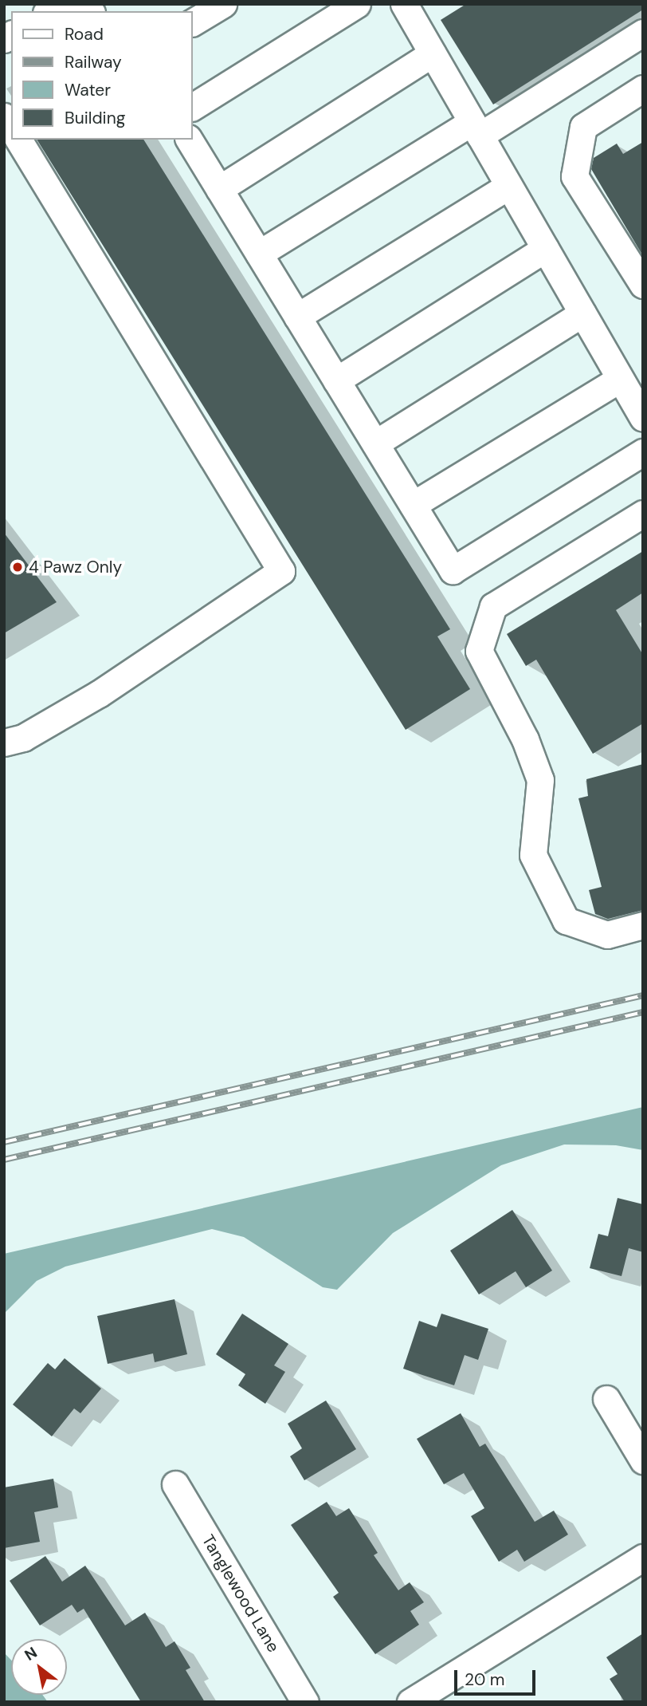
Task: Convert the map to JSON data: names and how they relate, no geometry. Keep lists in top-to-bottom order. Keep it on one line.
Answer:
{"streets":{"street":["Tanglewood Lane"]},"places":["4 Pawz Only"],"legend":["Road","Railway","Water","Building"],"scale_bar":"20 m","north":"top left"}
